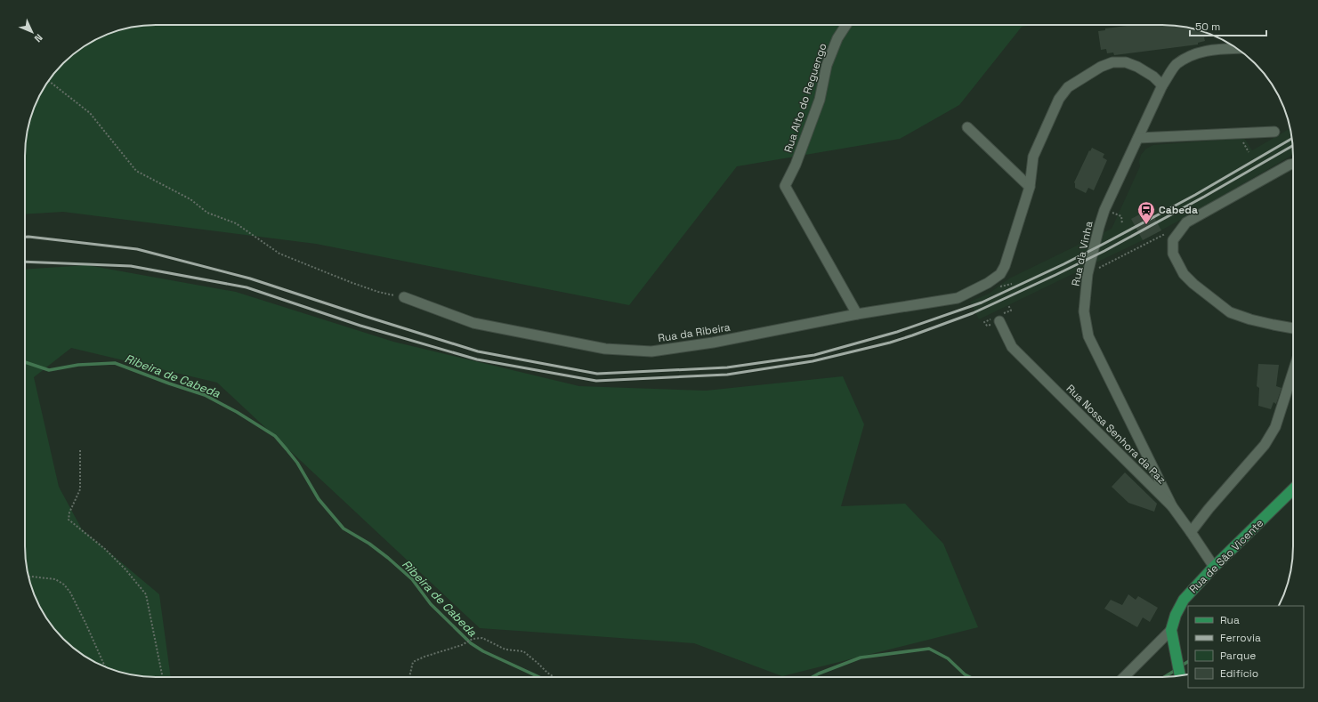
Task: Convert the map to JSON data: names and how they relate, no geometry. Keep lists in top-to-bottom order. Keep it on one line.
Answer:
{"streets":{"main road":["Rua de São Vicente"],"street":["Rua Alto do Reguengo","Rua da Vinha","Rua da Ribeira","Rua Nossa Senhora da Paz"]},"crossings":[["Rua Alto do Reguengo","Rua da Ribeira"],["Rua da Vinha","Rua Nossa Senhora da Paz"],["Rua Nossa Senhora da Paz","Rua de São Vicente"]],"water":["Ribeira de Cabeda"],"places":{"station":["Cabeda"]},"legend":["Rua","Ferrovia","Parque","Edifício"],"scale_bar":"50 m","north":"bottom right"}
